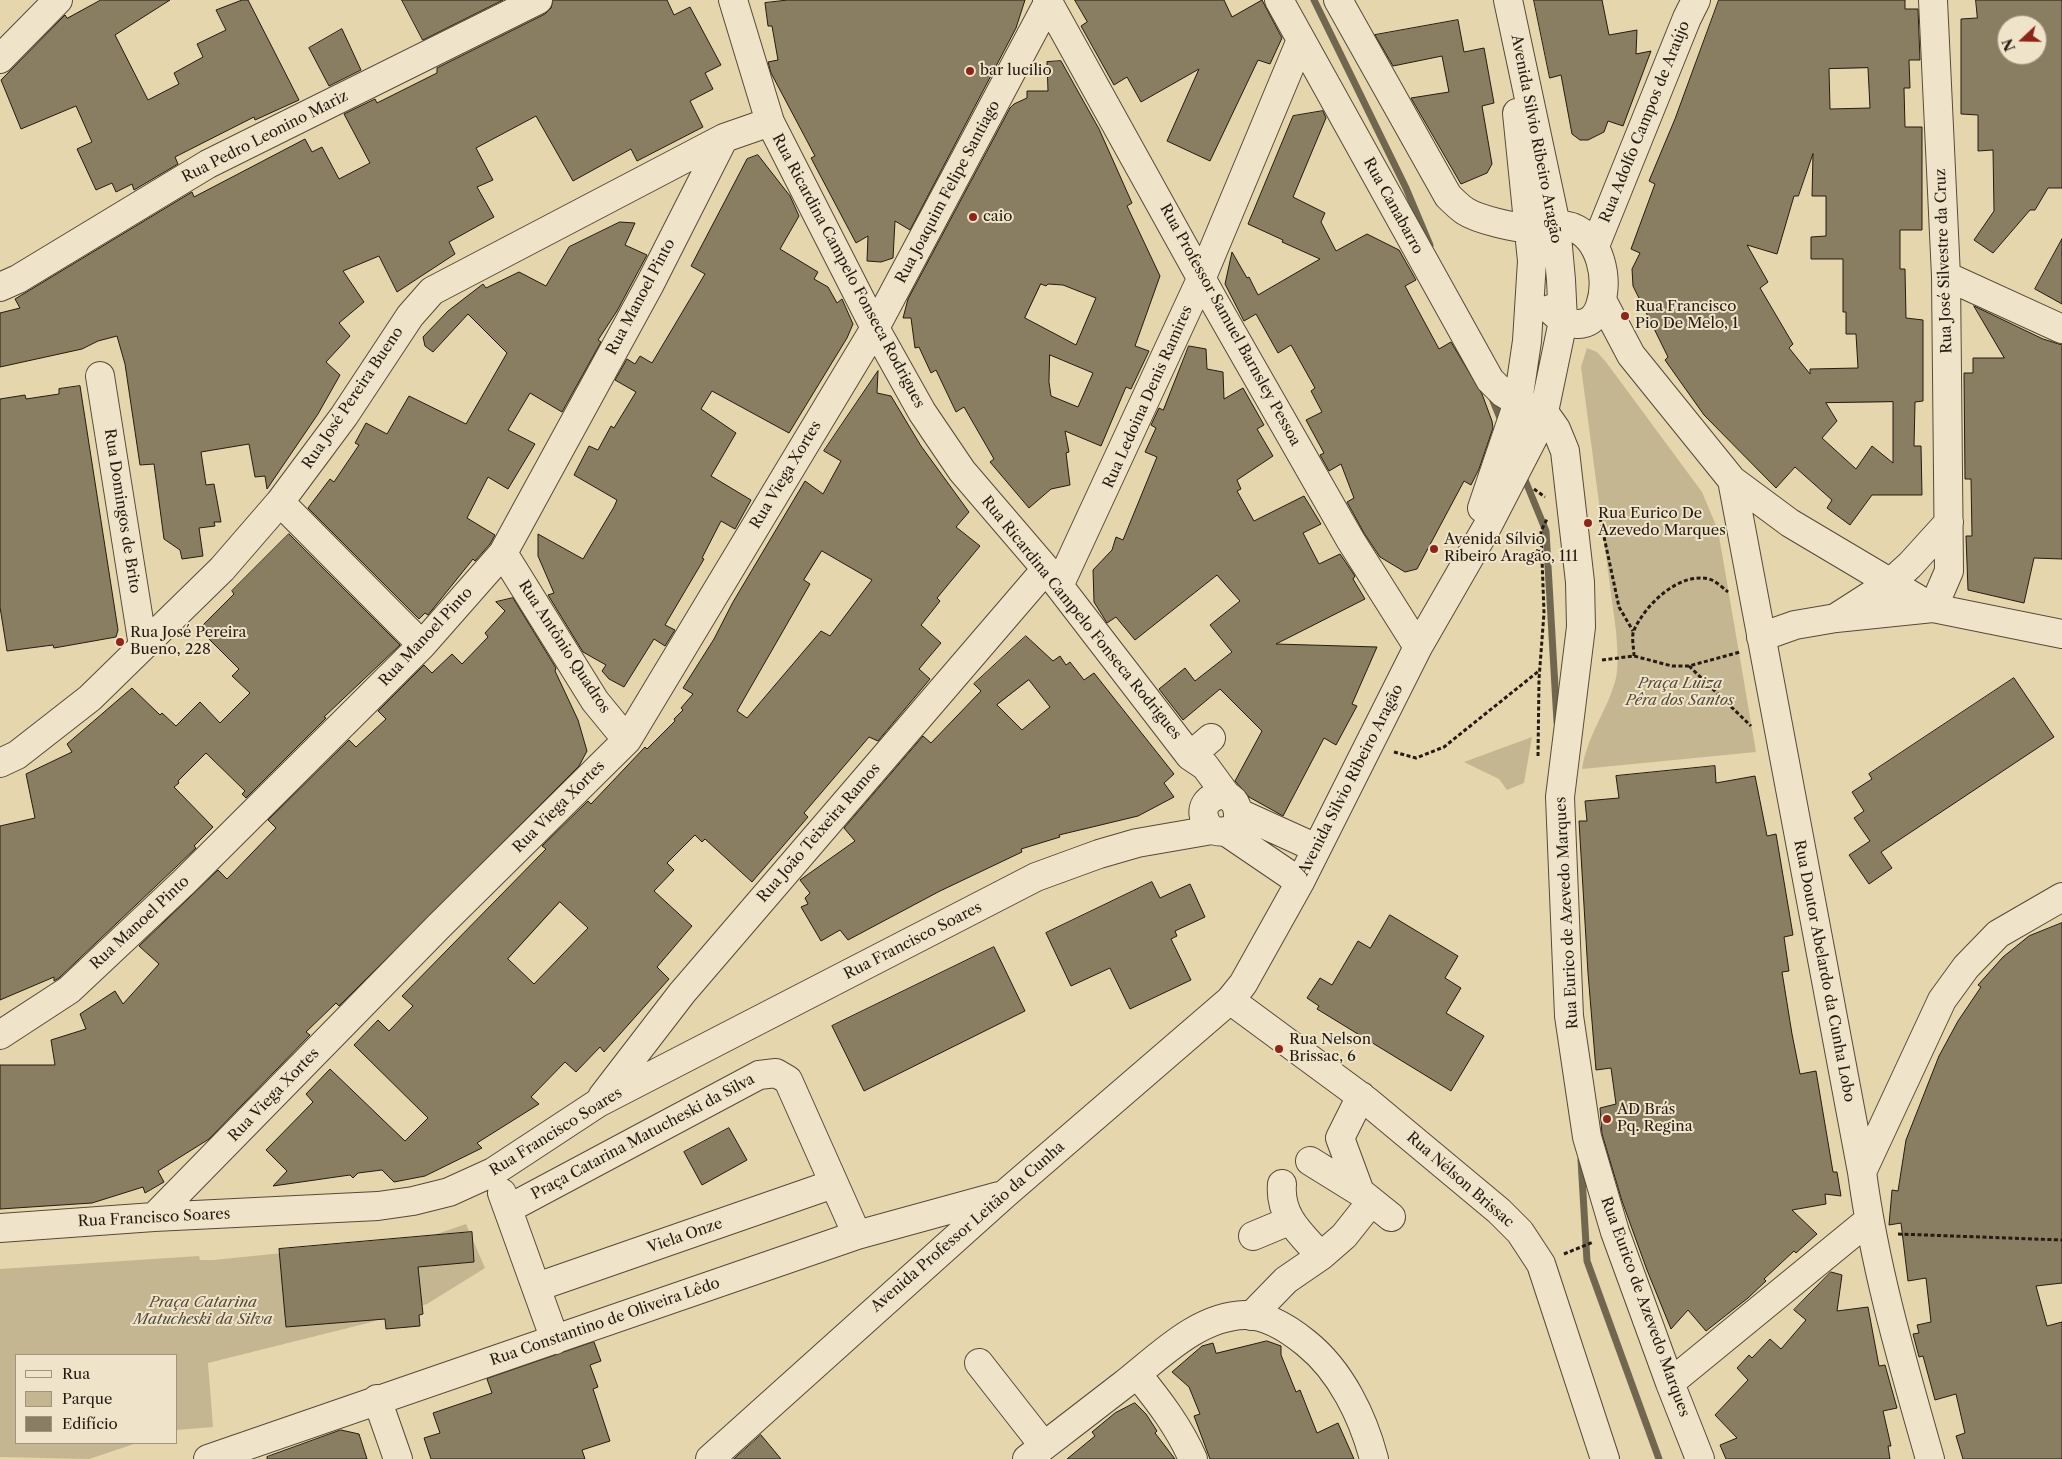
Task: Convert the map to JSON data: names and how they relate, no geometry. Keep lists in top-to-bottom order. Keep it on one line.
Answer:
{"streets":{"street":["Rua Adolfo Campos de Araújo","Rua Pedro Leonino Mariz","Avenida Silvio Ribeiro Aragão","Rua Joaquim Felipe Santiago","Rua Canabarro","Rua José Silvestre da Cruz","Rua Ricardina Campelo Fonseca Rodrigues","Rua Manoel Pinto","Rua Professor Samuel Barnsley Pessoa","Rua Ledoina Denis Ramires","Rua José Pereira Bueno","Rua Viega Xortes","Rua Domingos de Brito","Rua Antônio Quadros","Rua João Teixeira Ramos","Rua Eurico de Azevedo Marques","Rua Francisco Soares","Rua Doutor Abelardo da Cunha Lobo","Praça Catarina Matucheski da Silva","Rua Nélson Brissac","Avenida Professor Leitão da Cunha","Viela Onze","Rua Constantino de Oliveira Lêdo"]},"crossings":[["Avenida Silvio Ribeiro Aragão","Rua Canabarro"],["Avenida Silvio Ribeiro Aragão","Rua Ricardina Campelo Fonseca Rodrigues"],["Avenida Silvio Ribeiro Aragão","Rua Professor Samuel Barnsley Pessoa"],["Avenida Silvio Ribeiro Aragão","Rua Eurico de Azevedo Marques"],["Avenida Silvio Ribeiro Aragão","Rua Nélson Brissac"],["Avenida Silvio Ribeiro Aragão","Avenida Professor Leitão da Cunha"],["Rua Joaquim Felipe Santiago","Rua Ricardina Campelo Fonseca Rodrigues"],["Rua Joaquim Felipe Santiago","Rua Professor Samuel Barnsley Pessoa"],["Rua Joaquim Felipe Santiago","Rua Viega Xortes"],["Rua Canabarro","Rua Ledoina Denis Ramires"],["Rua Ricardina Campelo Fonseca Rodrigues","Rua Ledoina Denis Ramires"],["Rua Ricardina Campelo Fonseca Rodrigues","Rua José Pereira Bueno"],["Rua Ricardina Campelo Fonseca Rodrigues","Rua Viega Xortes"],["Rua Ricardina Campelo Fonseca Rodrigues","Rua João Teixeira Ramos"],["Rua Ricardina Campelo Fonseca Rodrigues","Rua Francisco Soares"],["Rua Manoel Pinto","Rua José Pereira Bueno"],["Rua Manoel Pinto","Rua Antônio Quadros"],["Rua Professor Samuel Barnsley Pessoa","Rua Ledoina Denis Ramires"],["Rua Ledoina Denis Ramires","Rua João Teixeira Ramos"],["Rua José Pereira Bueno","Rua Domingos de Brito"],["Rua Viega Xortes","Rua Antônio Quadros"],["Rua Viega Xortes","Rua Francisco Soares"],["Rua João Teixeira Ramos","Rua Francisco Soares"],["Praça Catarina Matucheski da Silva","Viela Onze"],["Praça Catarina Matucheski da Silva","Rua Constantino de Oliveira Lêdo"],["Rua Nélson Brissac","Avenida Professor Leitão da Cunha"],["Avenida Professor Leitão da Cunha","Rua Constantino de Oliveira Lêdo"]],"parks":["Praça Luiza Pêra dos Santos","Praça Catarina Matucheski da Silva"],"places":["bar lucilio","caio","Rua Francisco Pio De Melo, 1","Rua Eurico De Azevedo Marques","Avenida Sílvio Ribeiro Aragão, 111","Rua José Pereira Bueno, 228","Rua Nelson Brissac, 6","AD Brás Pq. Regina"],"legend":["Rua","Parque","Edifício"],"north":"left"}
